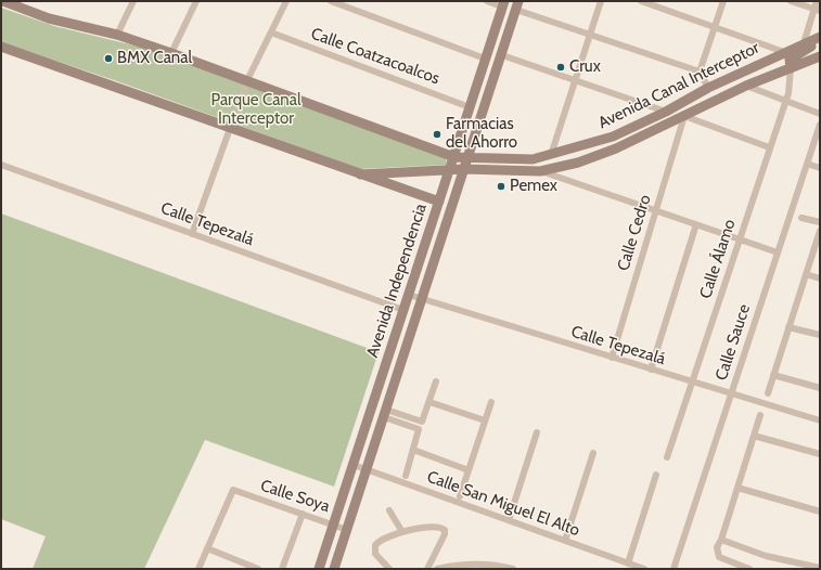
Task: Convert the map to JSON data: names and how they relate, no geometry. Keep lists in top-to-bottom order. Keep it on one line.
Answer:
{"streets":{"main road":["Avenida Canal Interceptor","Avenida Independencia"],"street":["Calle Coatzacoalcos","Calle Tepezalá","Calle Cedro","Calle Álamo","Calle Sauce","Calle Soya","Calle San Miguel El Alto"]},"crossings":[["Calle Coatzacoalcos","Avenida Independencia"],["Avenida Canal Interceptor","Calle Cedro"],["Avenida Canal Interceptor","Calle Álamo"],["Avenida Canal Interceptor","Avenida Independencia"],["Calle Tepezalá","Calle Cedro"],["Calle Tepezalá","Calle Álamo"],["Calle Tepezalá","Avenida Independencia"],["Calle Tepezalá","Calle Sauce"],["Avenida Independencia","Calle Soya"],["Avenida Independencia","Calle San Miguel El Alto"]],"parks":["Parque Canal Interceptor"],"places":["BMX Canal","Crux","Farmacias del Ahorro","Pemex"]}
